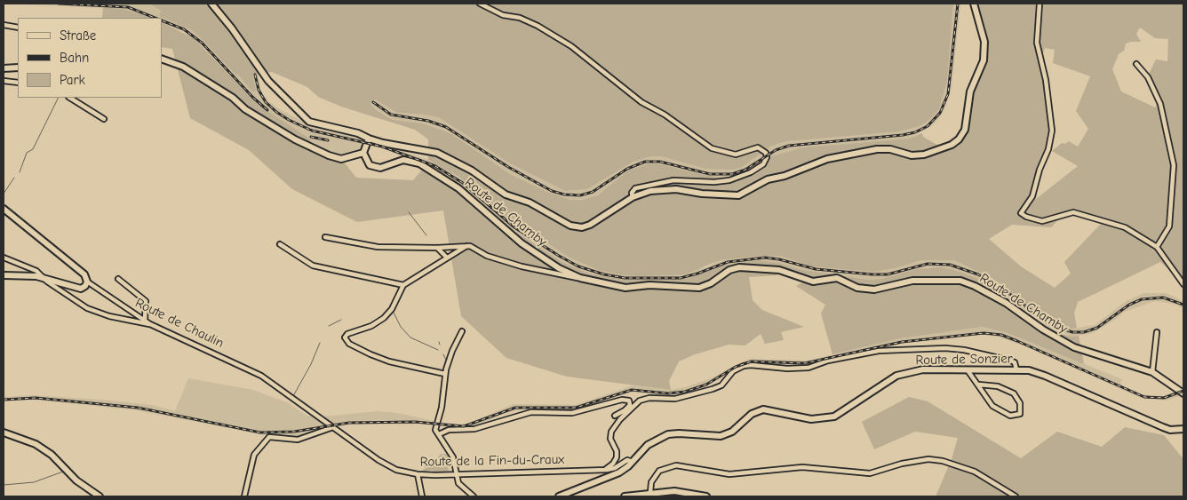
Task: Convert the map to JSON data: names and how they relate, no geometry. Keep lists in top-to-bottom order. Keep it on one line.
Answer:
{"streets":{"street":["Route de Chamby","Route de Chaulin","Route de Sonzier","Route de la Fin-du-Craux"]},"crossings":[["Route de Chaulin","Route de la Fin-du-Craux"],["Route de Sonzier","Route de la Fin-du-Craux"]],"legend":["Straße","Bahn","Park"]}
